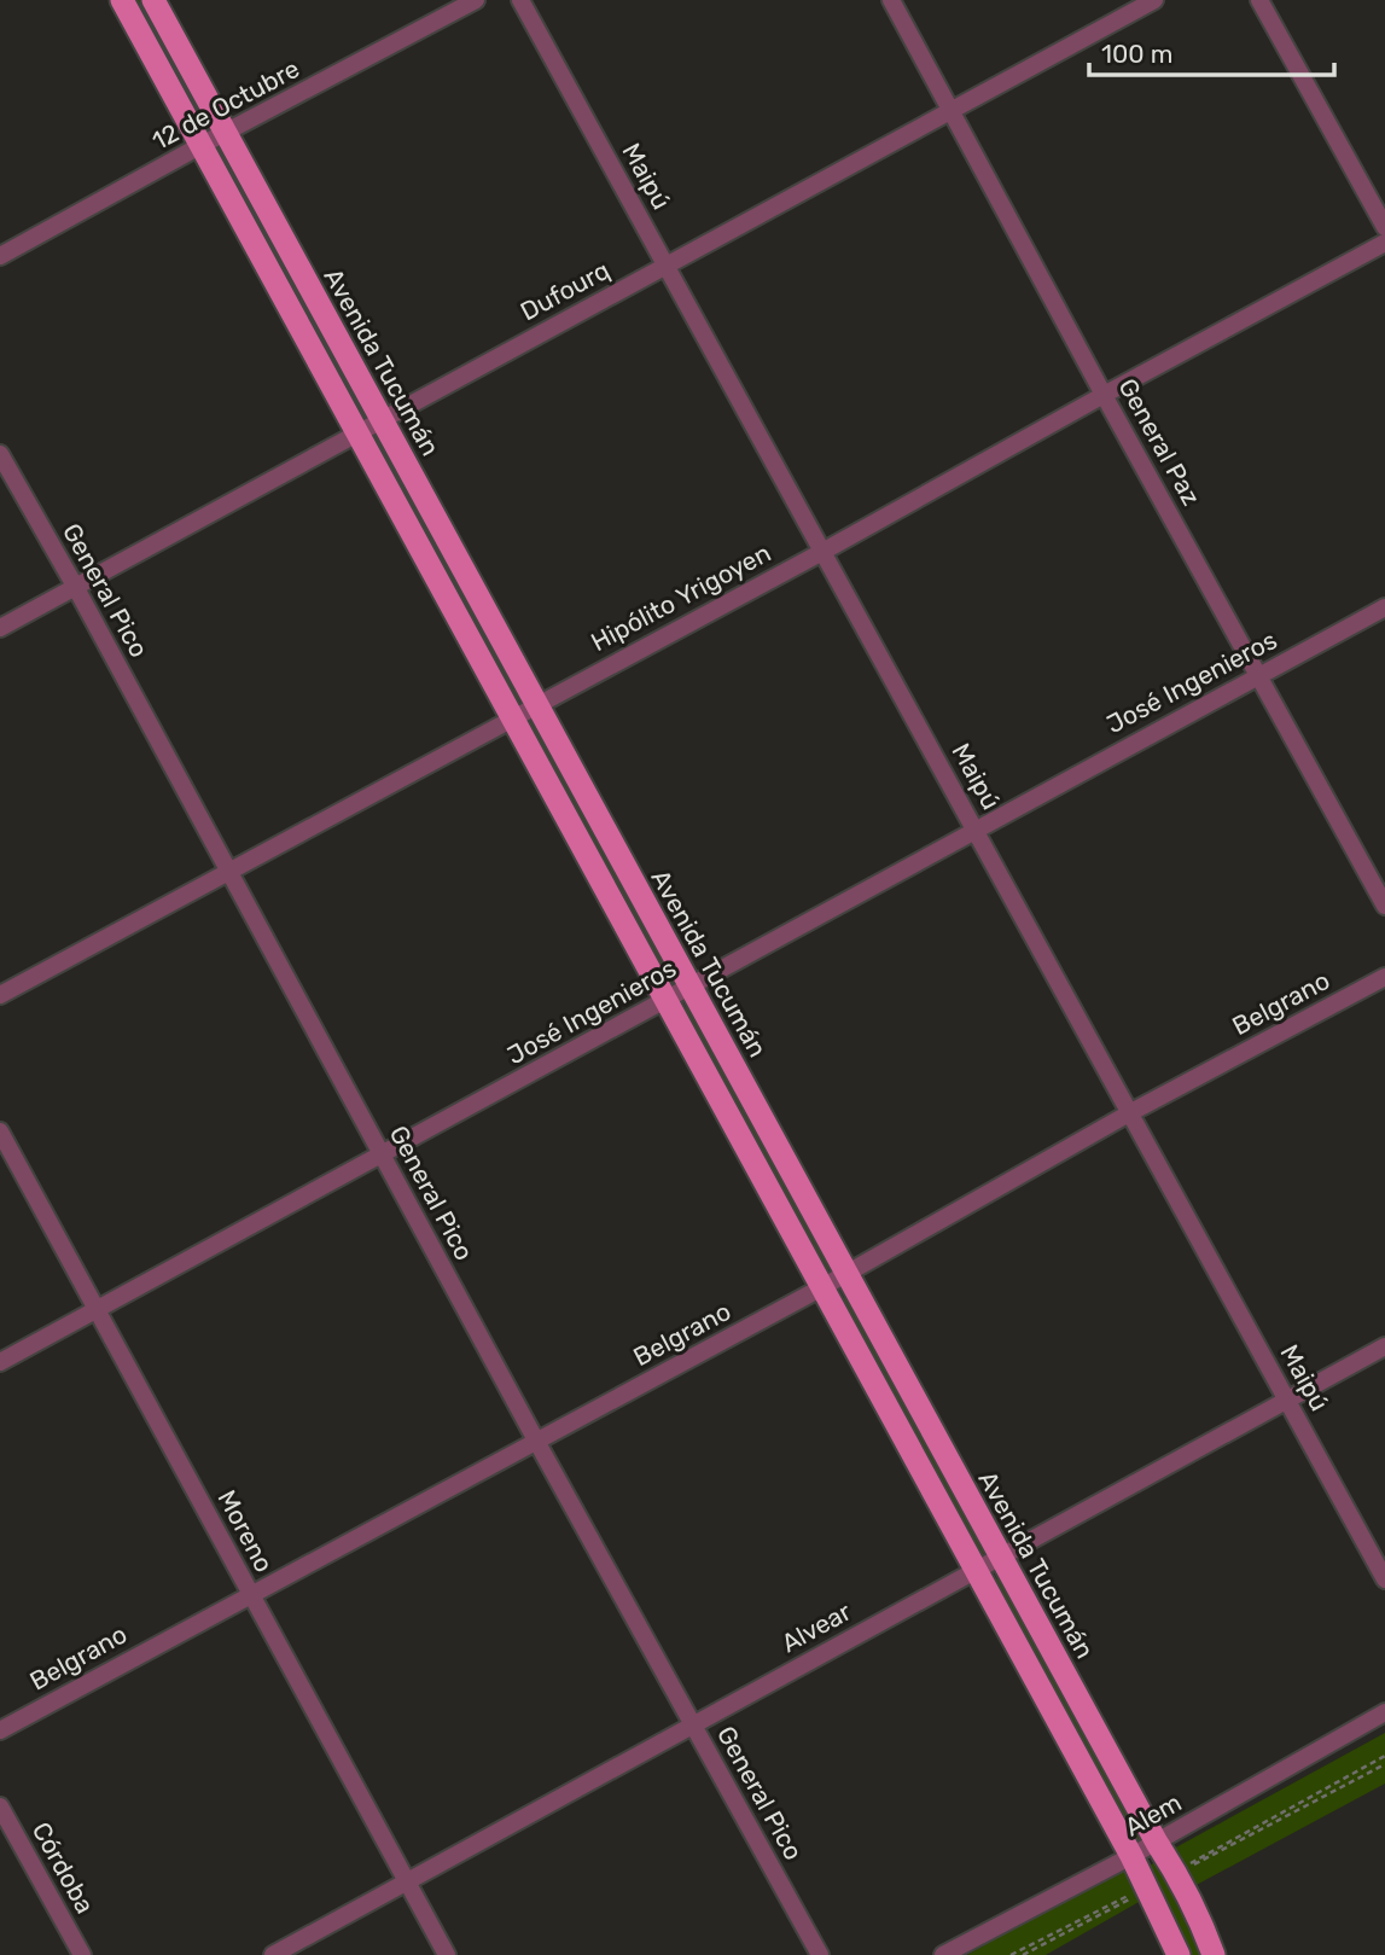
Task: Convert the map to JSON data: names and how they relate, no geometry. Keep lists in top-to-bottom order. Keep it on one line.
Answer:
{"streets":{"main road":["Avenida Tucumán"],"street":["12 de Octubre","Maipú","Dufourq","General Paz","General Pico","Hipólito Yrigoyen","José Ingenieros","Belgrano","Moreno","Alvear","Alem","Córdoba"]},"crossings":[["12 de Octubre","Avenida Tucumán"],["Maipú","Dufourq"],["Maipú","Hipólito Yrigoyen"],["Maipú","José Ingenieros"],["Maipú","Belgrano"],["Maipú","Alvear"],["Dufourq","Avenida Tucumán"],["Dufourq","General Paz"],["Dufourq","General Pico"],["Avenida Tucumán","Hipólito Yrigoyen"],["Avenida Tucumán","José Ingenieros"],["Avenida Tucumán","Belgrano"],["Avenida Tucumán","Alvear"],["Avenida Tucumán","Alem"],["General Paz","Hipólito Yrigoyen"],["General Paz","José Ingenieros"],["General Pico","Hipólito Yrigoyen"],["General Pico","José Ingenieros"],["General Pico","Belgrano"],["General Pico","Alvear"],["José Ingenieros","Moreno"],["Belgrano","Moreno"],["Moreno","Alvear"]],"scale_bar":"100 m"}
